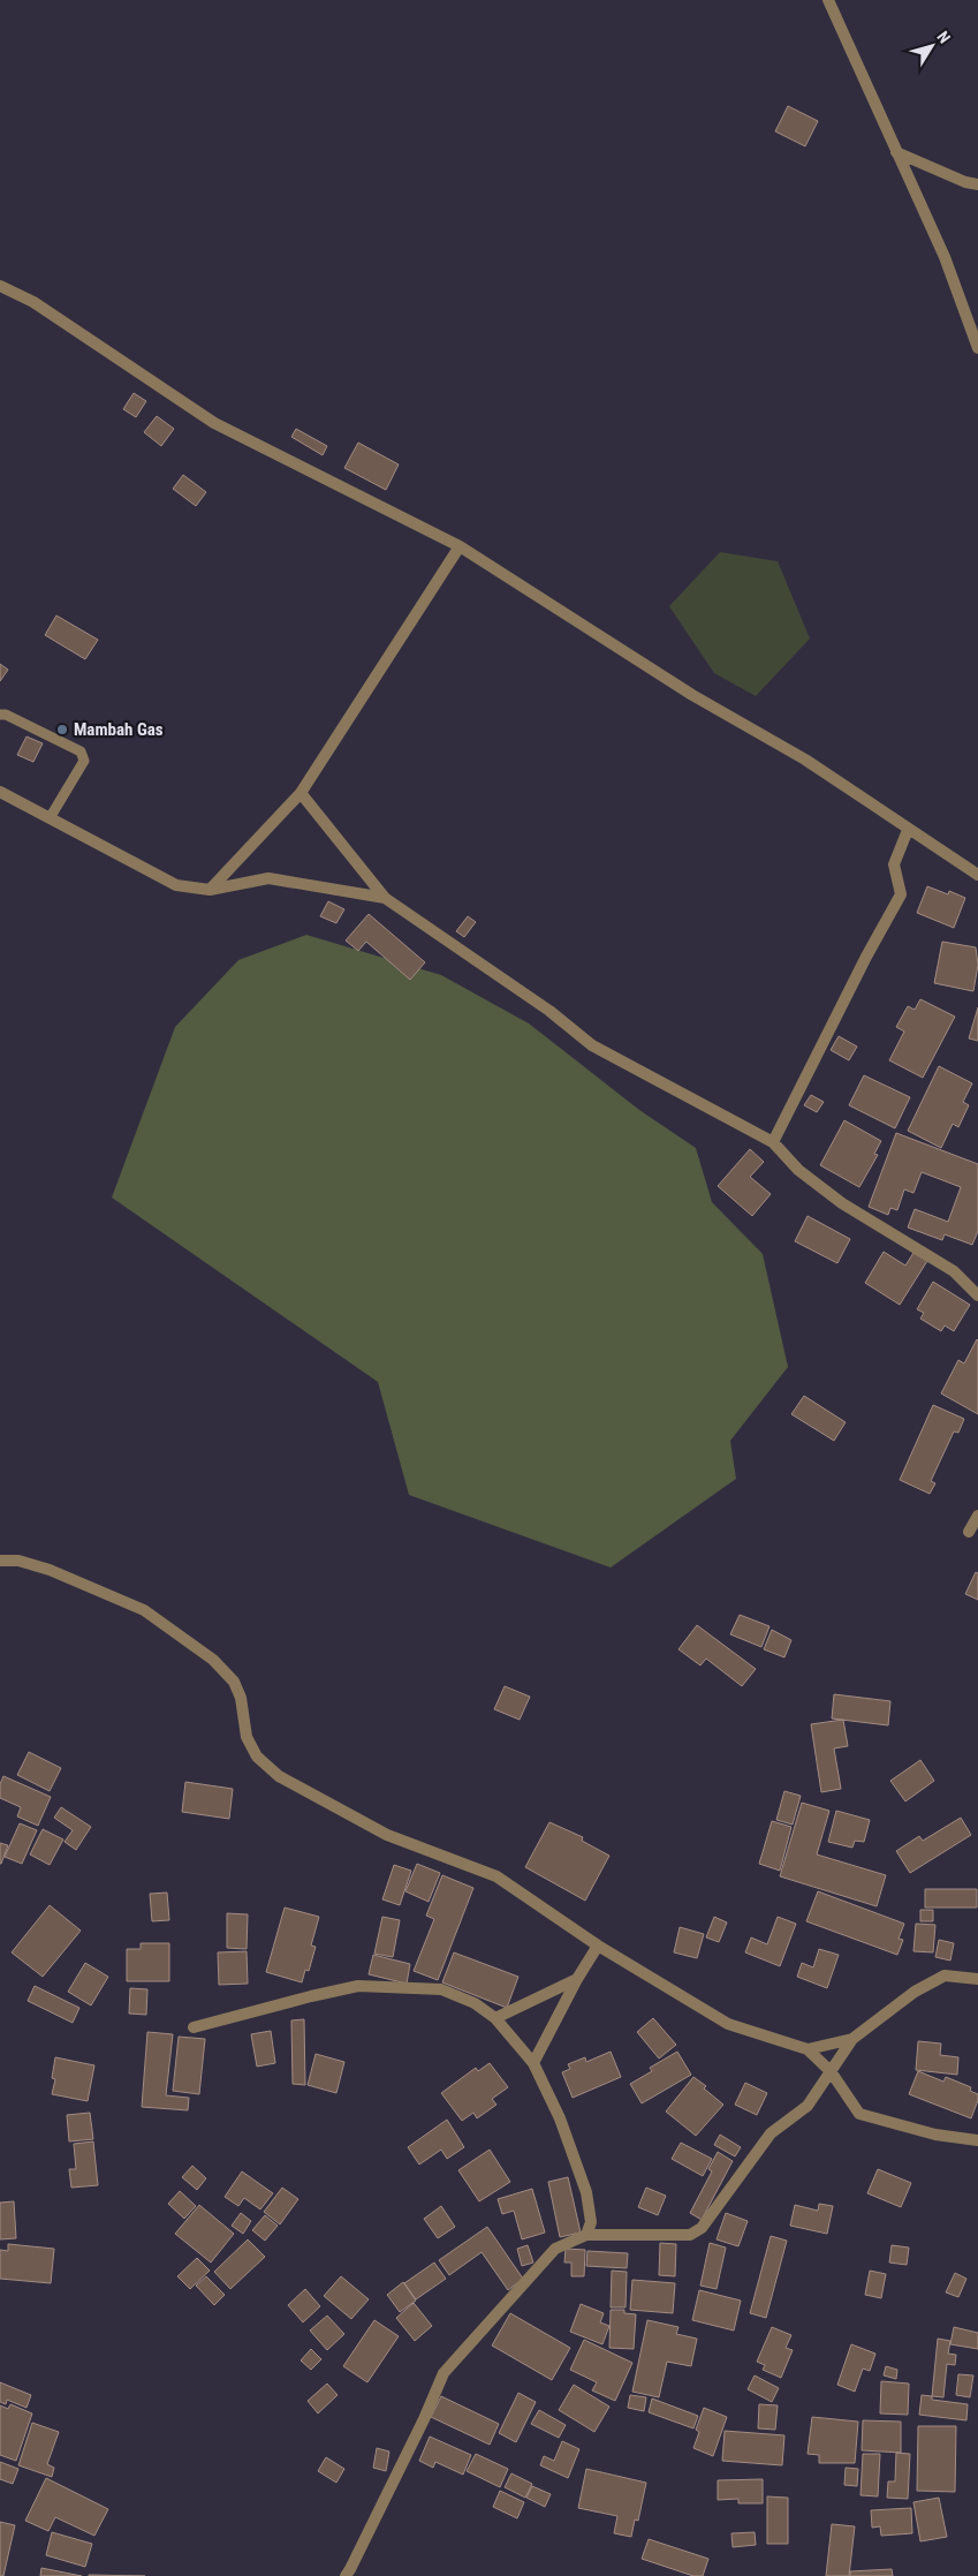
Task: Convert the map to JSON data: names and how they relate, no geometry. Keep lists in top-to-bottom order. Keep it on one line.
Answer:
{"places":["Mambah Gas"],"north":"top right"}
